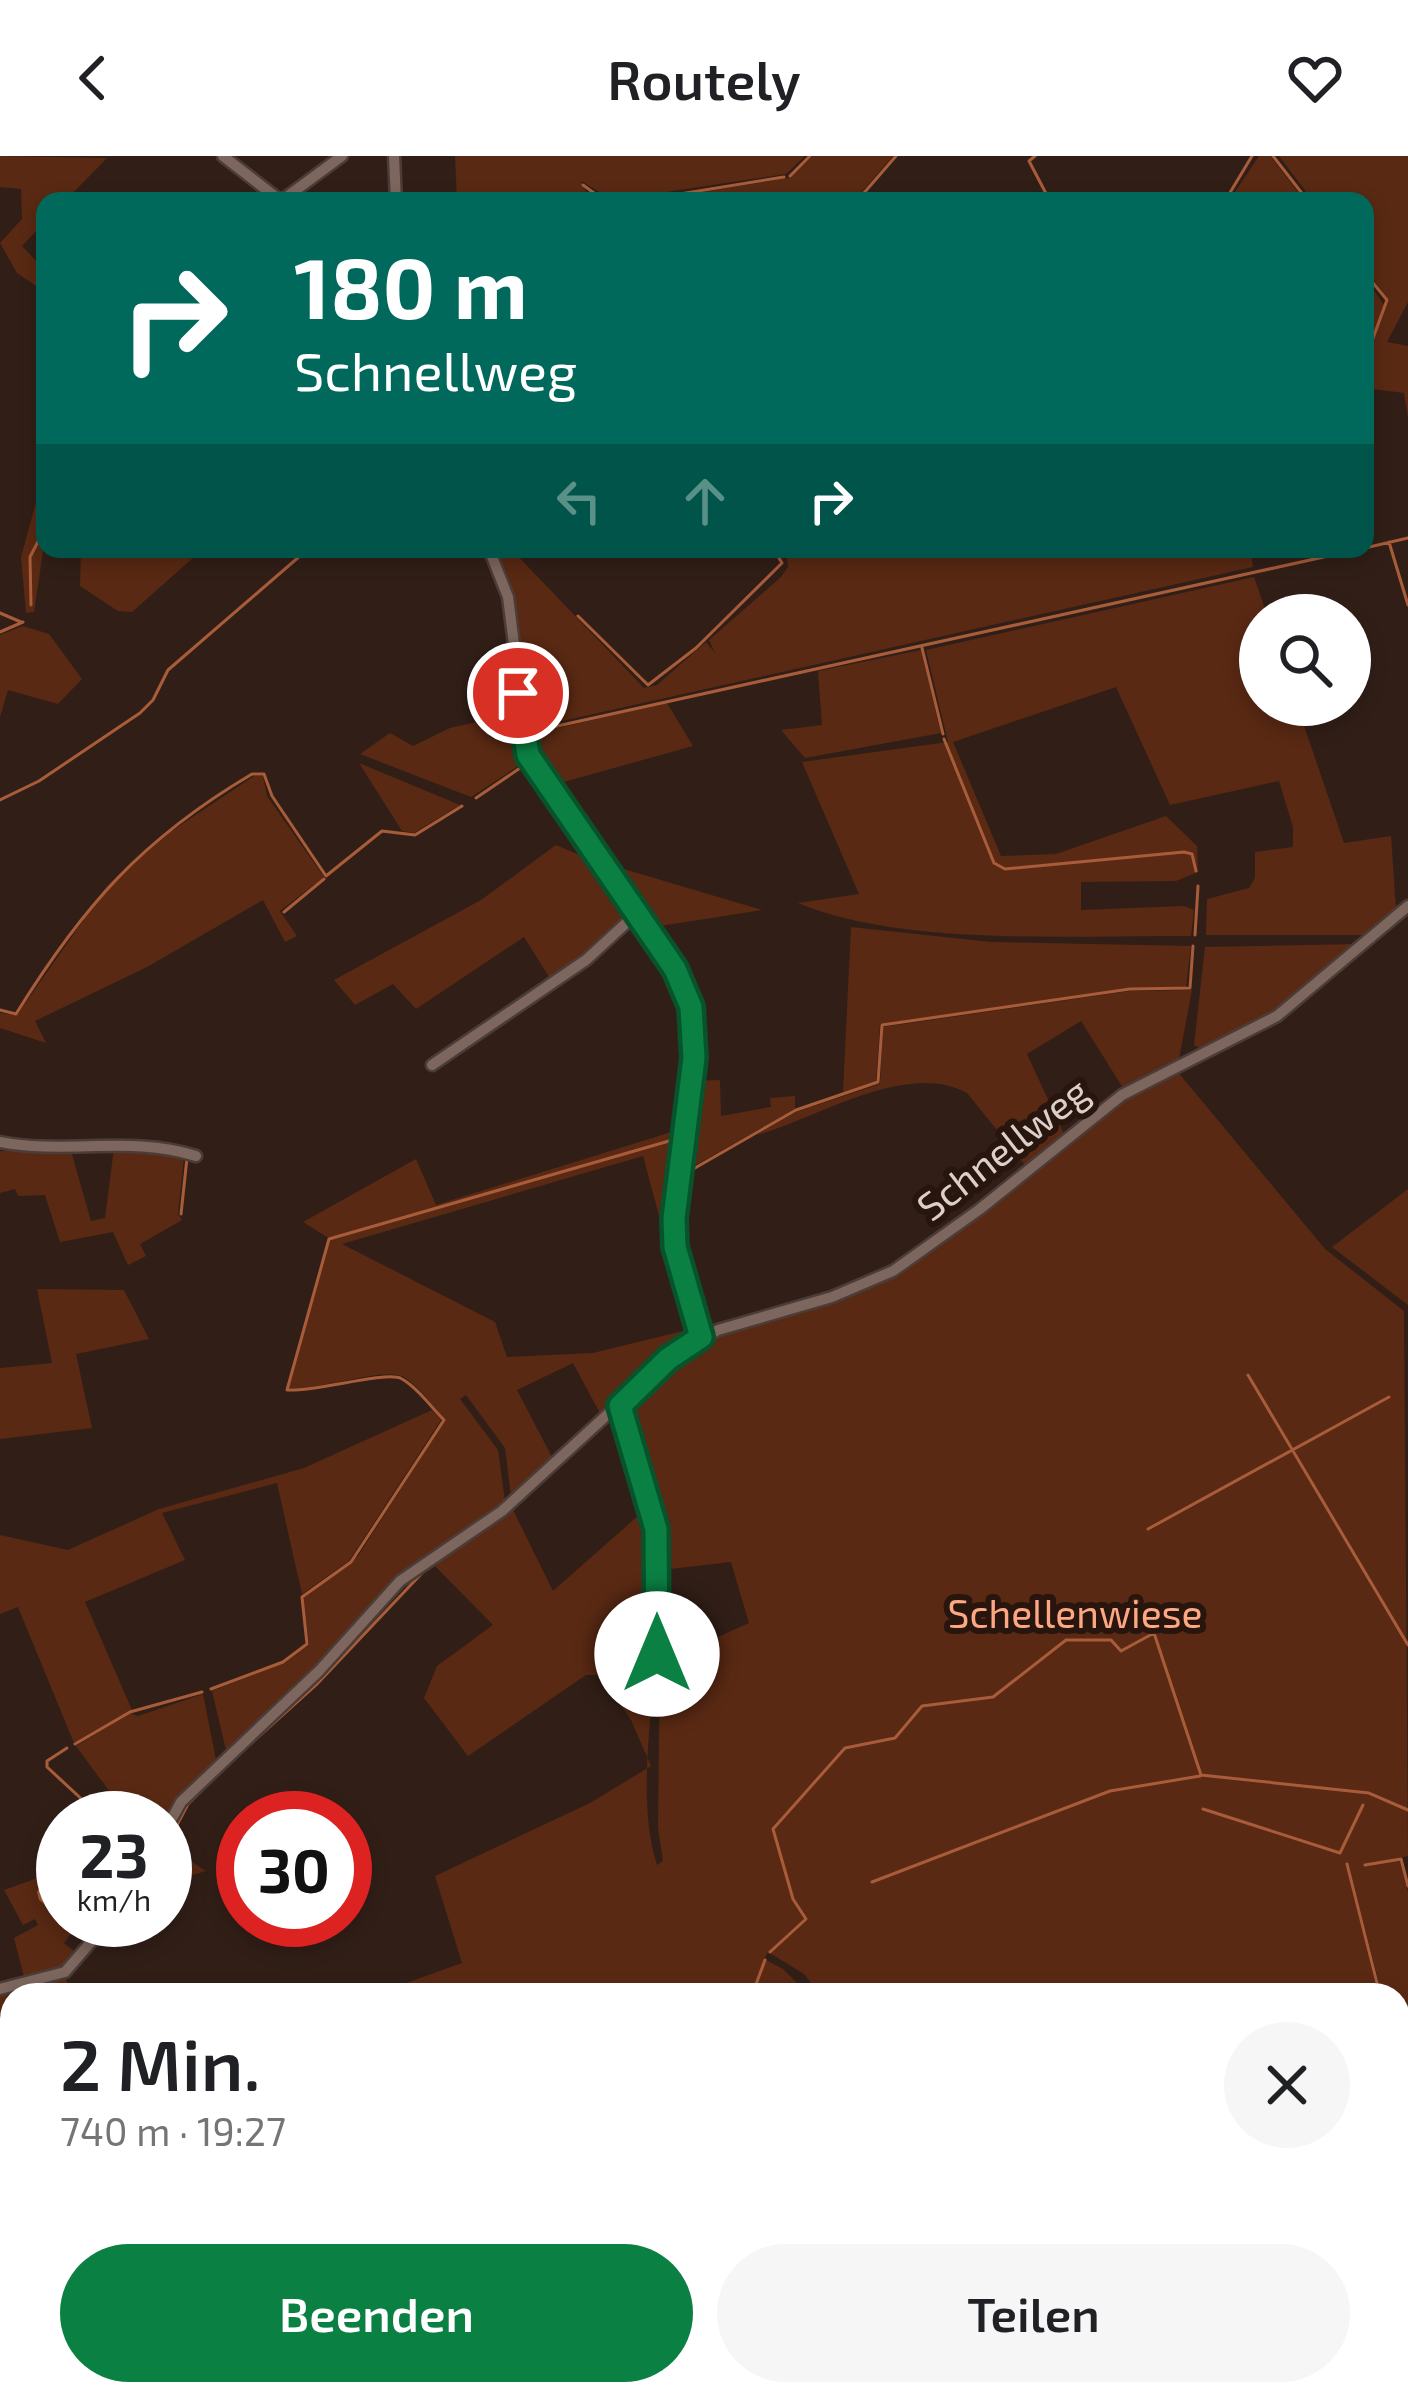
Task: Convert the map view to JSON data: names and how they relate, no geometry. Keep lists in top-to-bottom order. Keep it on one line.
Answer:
{"streets":{"street":["Schnellweg"]},"parks":["Schellenwiese"],"page":{"header":"Routely","turn":["180 m","Schnellweg"],"speed":"23 km/h","limit":"30","heading":["2 Min.","740 m · 19:27"],"buttons":["Beenden","Teilen"]}}
